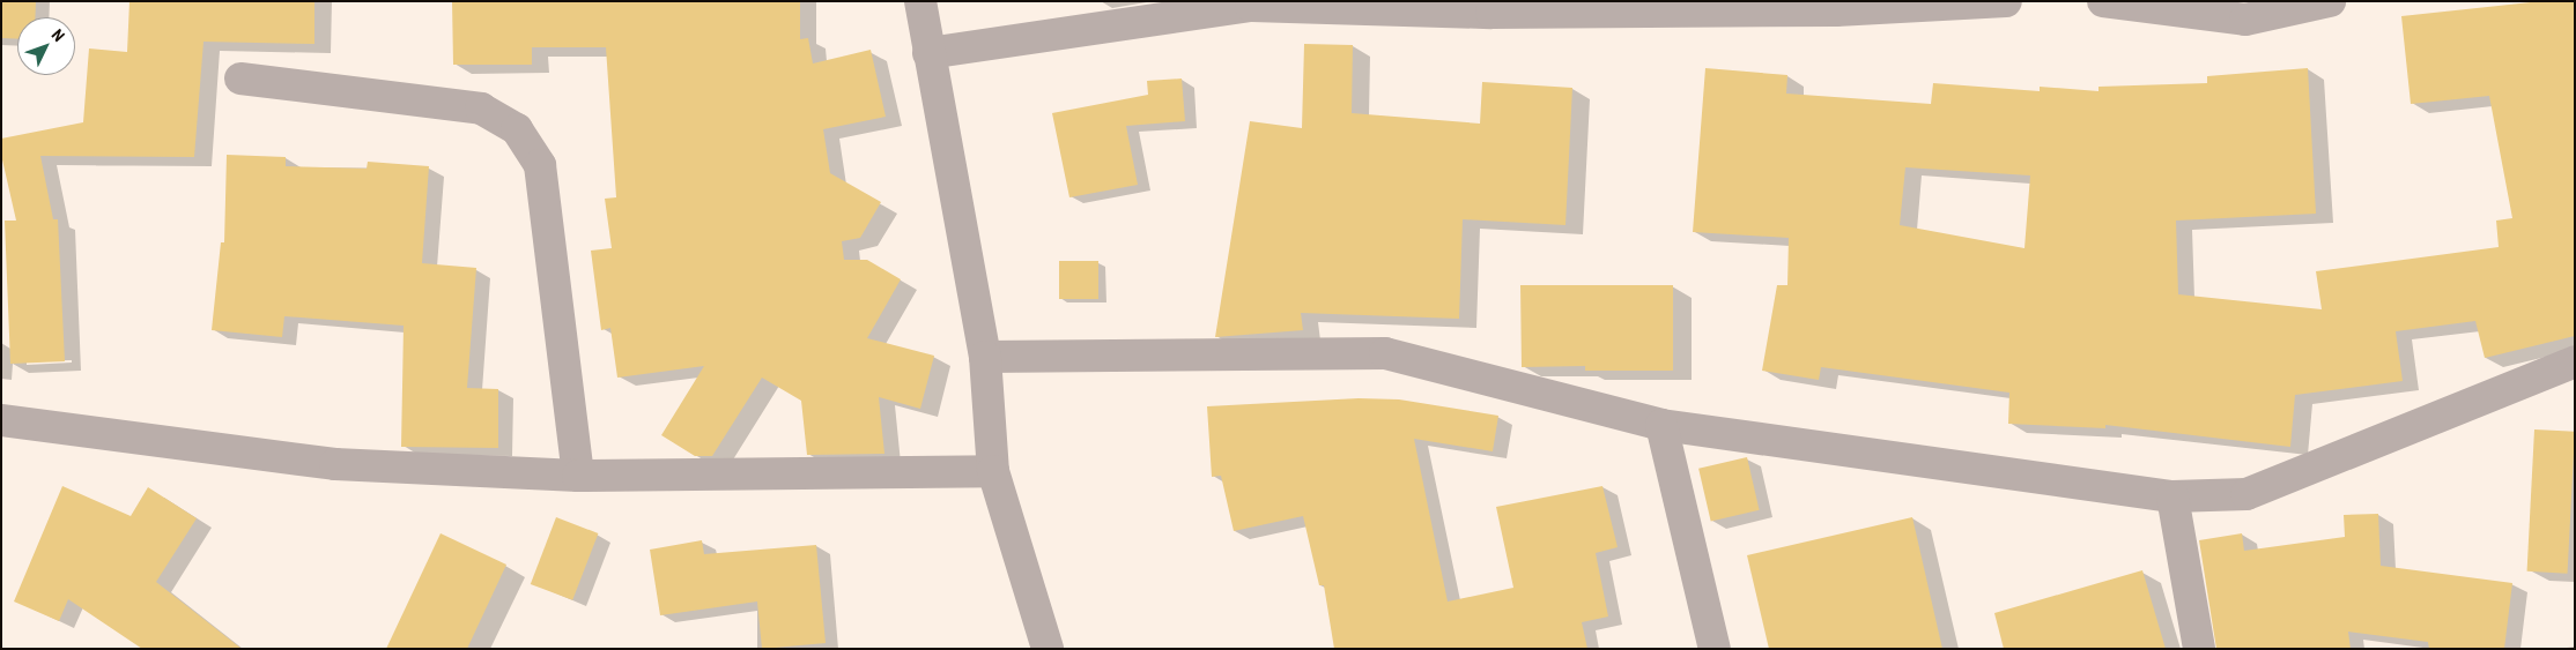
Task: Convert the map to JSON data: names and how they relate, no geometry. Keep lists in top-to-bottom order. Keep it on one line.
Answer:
{"north":"top right"}
